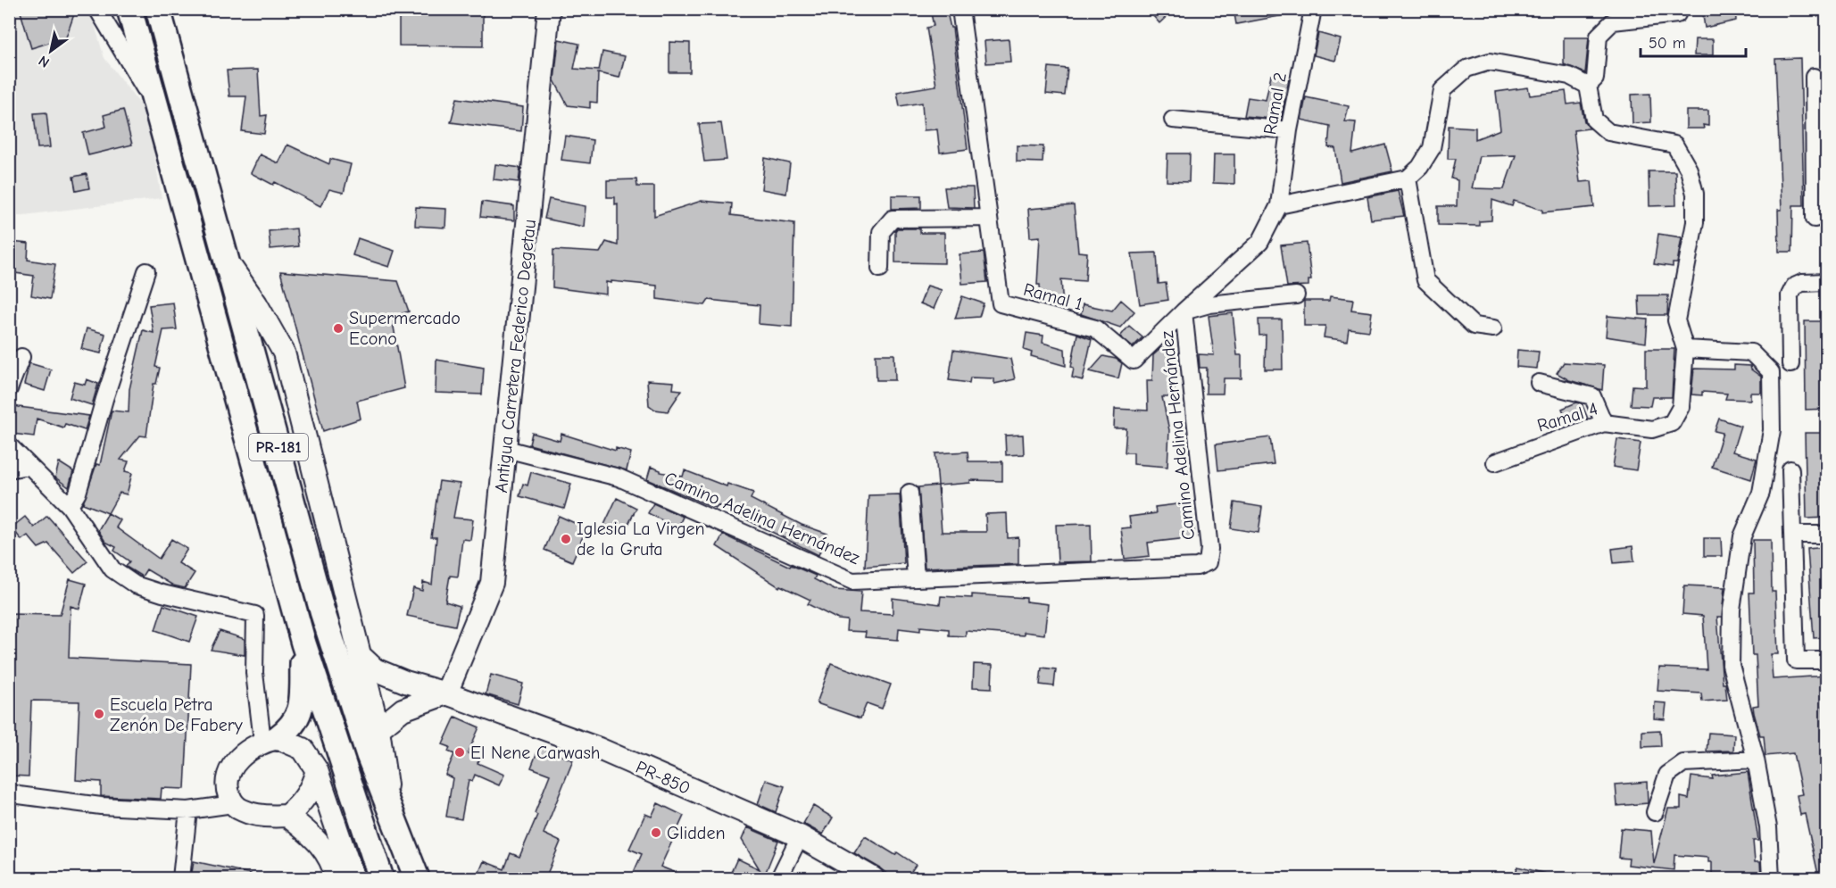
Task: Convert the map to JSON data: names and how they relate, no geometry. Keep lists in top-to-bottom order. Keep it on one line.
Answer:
{"streets":{"main road":["PR-181"],"street":["Ramal 2","Ramal 1","Antigua Carretera Federico Degetau","Ramal 4","Camino Adelina Hernández","PR-850"]},"crossings":[["Ramal 2","Camino Adelina Hernández"],["Ramal 1","Camino Adelina Hernández"],["Antigua Carretera Federico Degetau","Camino Adelina Hernández"],["Antigua Carretera Federico Degetau","PR-850"]],"places":["Supermercado Econo","Iglesia La Virgen de la Gruta","Escuela Petra Zenón De Fabery","El Nene Carwash","Glidden"],"scale_bar":"50 m","north":"bottom left"}
